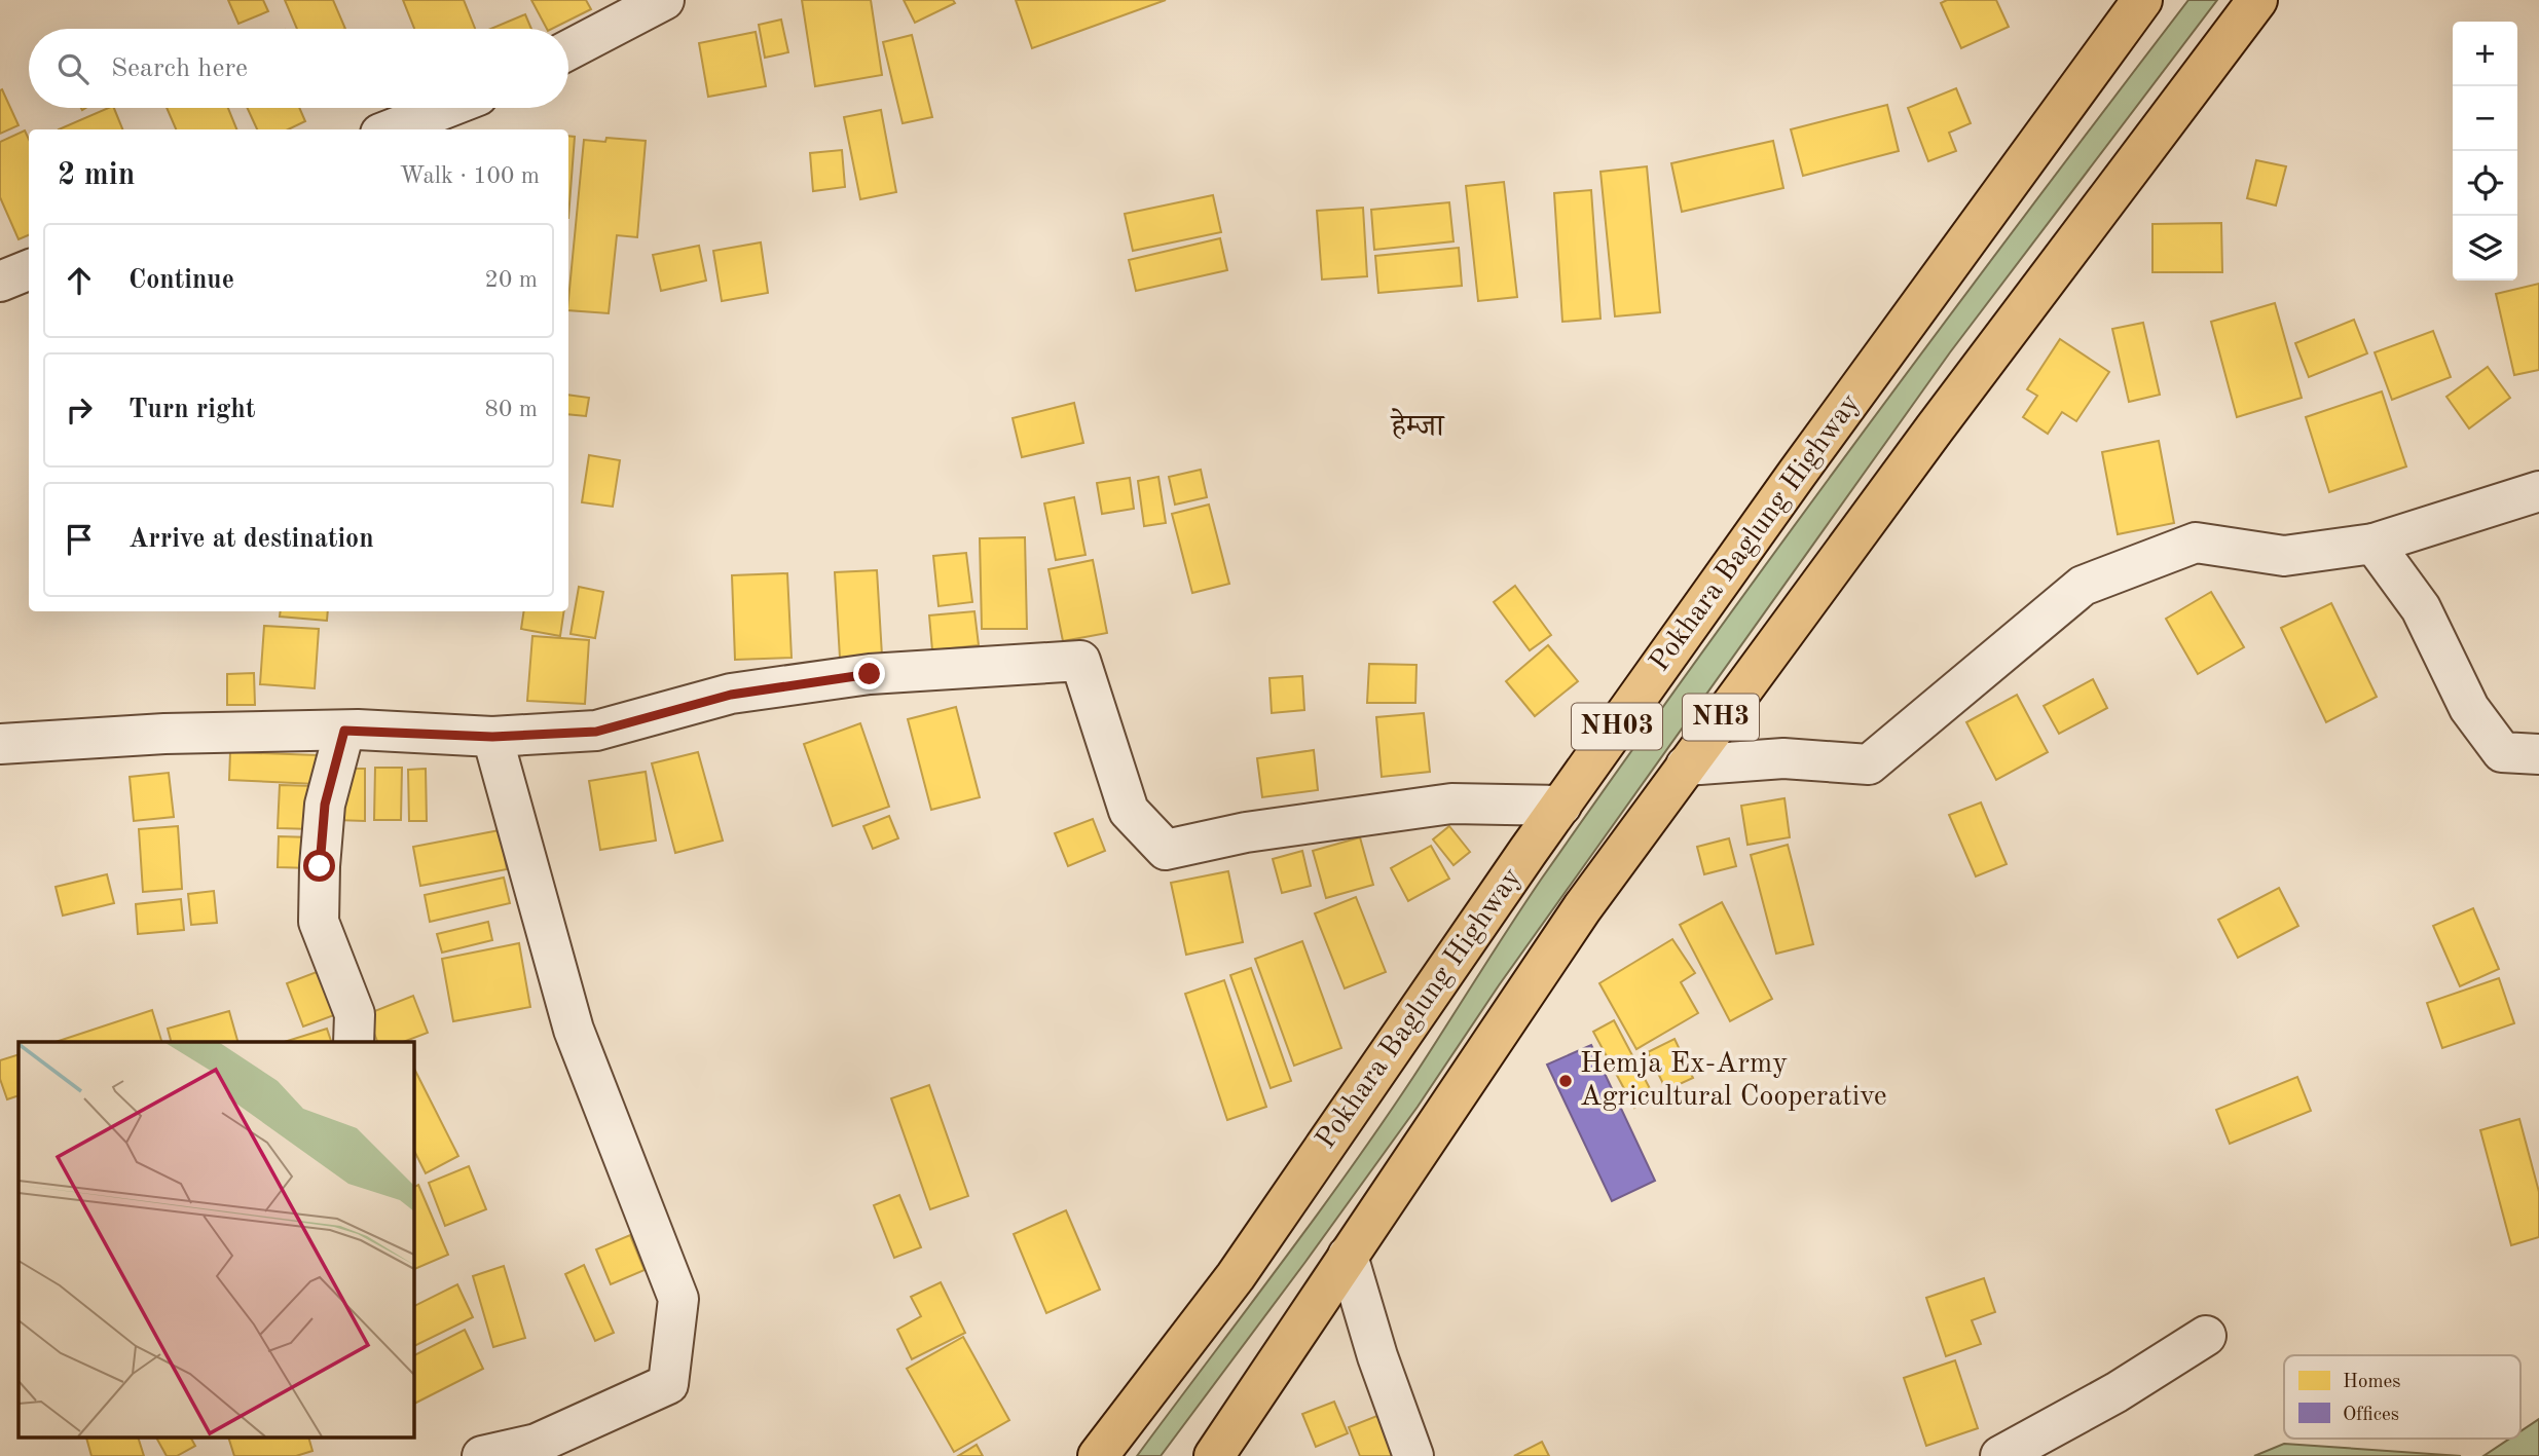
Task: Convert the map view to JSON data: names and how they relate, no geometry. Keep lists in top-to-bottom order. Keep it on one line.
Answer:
{"streets":{"highway":["Pokhara Baglung Highway","NH3","NH03"]},"districts":["हेम्जा"],"places":["Hemja Ex-Army Agricultural Cooperative"],"legend":["Homes","Offices"],"page":{"map_buttons":["+","−"],"search":"Search here","heading":["2 min","Walk · 100 m"],"list":[["Continue","20 m"],["Turn right","80 m"],"Arrive at destination"]}}
